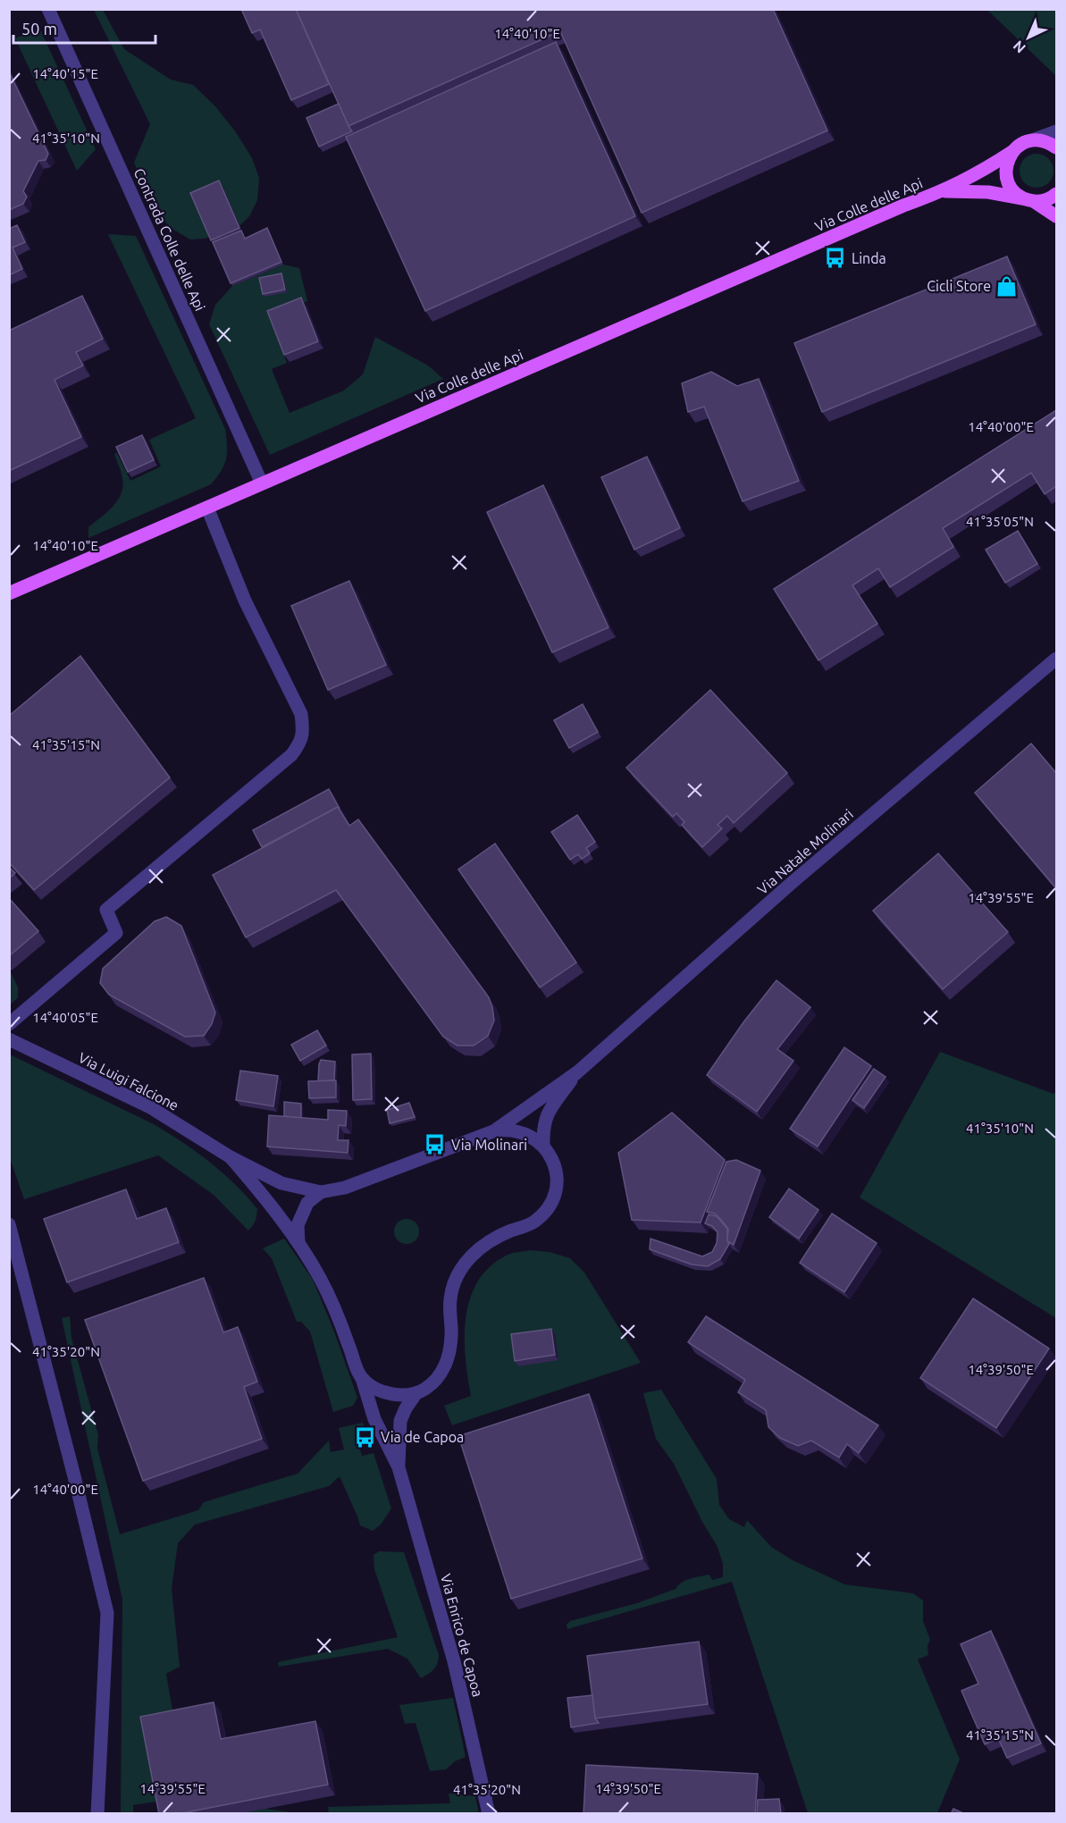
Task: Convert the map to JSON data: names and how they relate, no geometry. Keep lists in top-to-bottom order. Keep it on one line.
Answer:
{"streets":{"main road":["Via Colle delle Api"],"street":["Contrada Colle delle Api","Via Natale Molinari","Via Luigi Falcione","Via Enrico de Capoa"]},"crossings":[["Via Colle delle Api","Contrada Colle delle Api"],["Via Luigi Falcione","Via Enrico de Capoa"]],"places":{"bus stop":["Linda","Via Molinari","Via de Capoa"],"shop":["Cicli Store"]},"scale_bar":"50 m","north":"bottom left","coordinates":["14°40'10\"E","14°40'15\"E","41°35'10\"N","14°40'00\"E","41°35'05\"N","41°35'15\"N","14°39'55\"E","14°40'05\"E","41°35'20\"N","14°39'50\"E"]}
